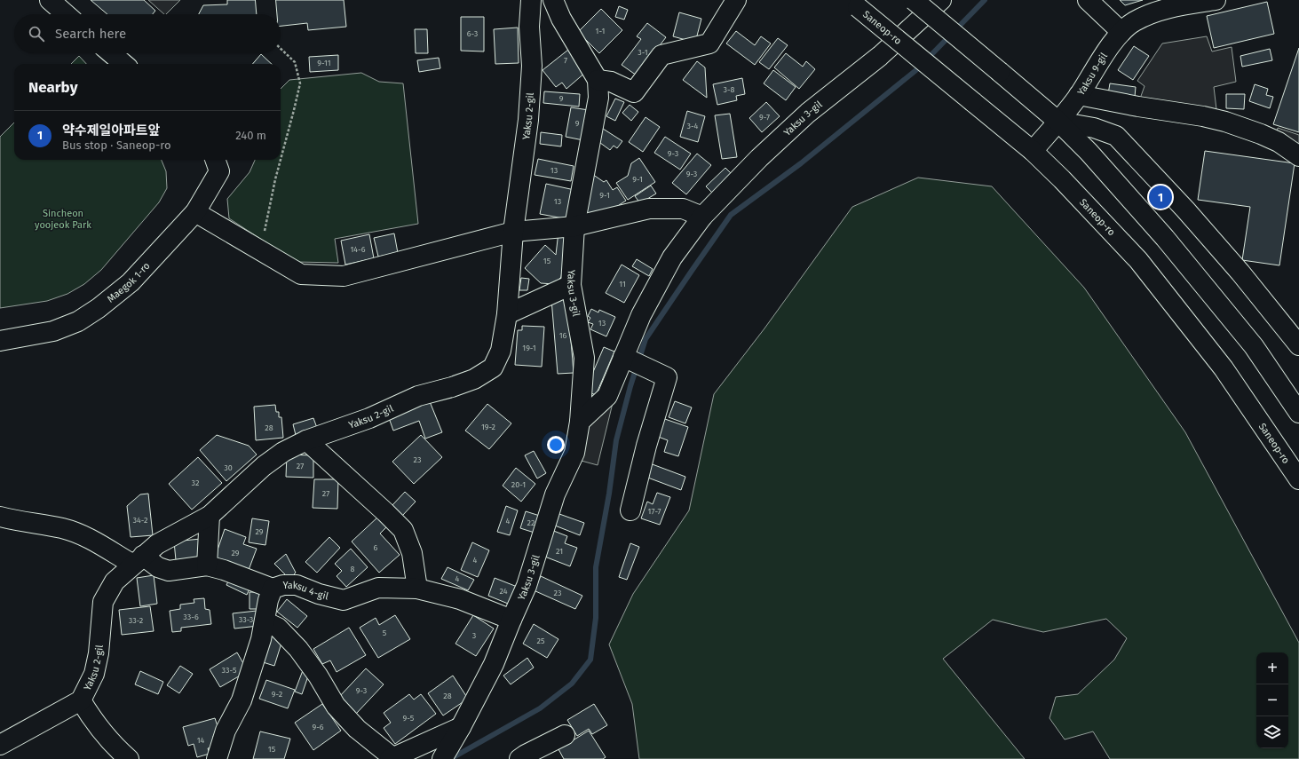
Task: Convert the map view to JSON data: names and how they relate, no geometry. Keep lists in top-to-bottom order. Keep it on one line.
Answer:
{"streets":{"street":["Saneop-ro","Yaksu 9-gil","Yaksu 2-gil","Yaksu 3-gil","Maegok 1-ro","Yaksu 4-gil"]},"crossings":[["Saneop-ro","Yaksu 9-gil"],["Yaksu 3-gil","Yaksu 4-gil"]],"parks":["Sincheon yoojeok Park"],"house_numbers":["1-1","6-3","3-1","7","9-11","3-8","9","9-7","9","3-4","9-3","13","9-3","9-1","9-1","13","14-6","15","11","13","16","19-1","19-2","28","23","27","30","32","20-1","27","17-7","34-2","4","22","29","6","21","29","4","8","4","24","23","33-6","33-3","33-2","5","3","25","33-5","9-3","9-2","28","9-5","9-6","14","15"],"page":{"search":"Search here","heading":"Nearby","list":[{"mark":"1","name":"약수제일아파트앞","note":"Bus stop · Saneop-ro","value":"240 m"}],"pins":"1","map_buttons":["+","−"]}}
